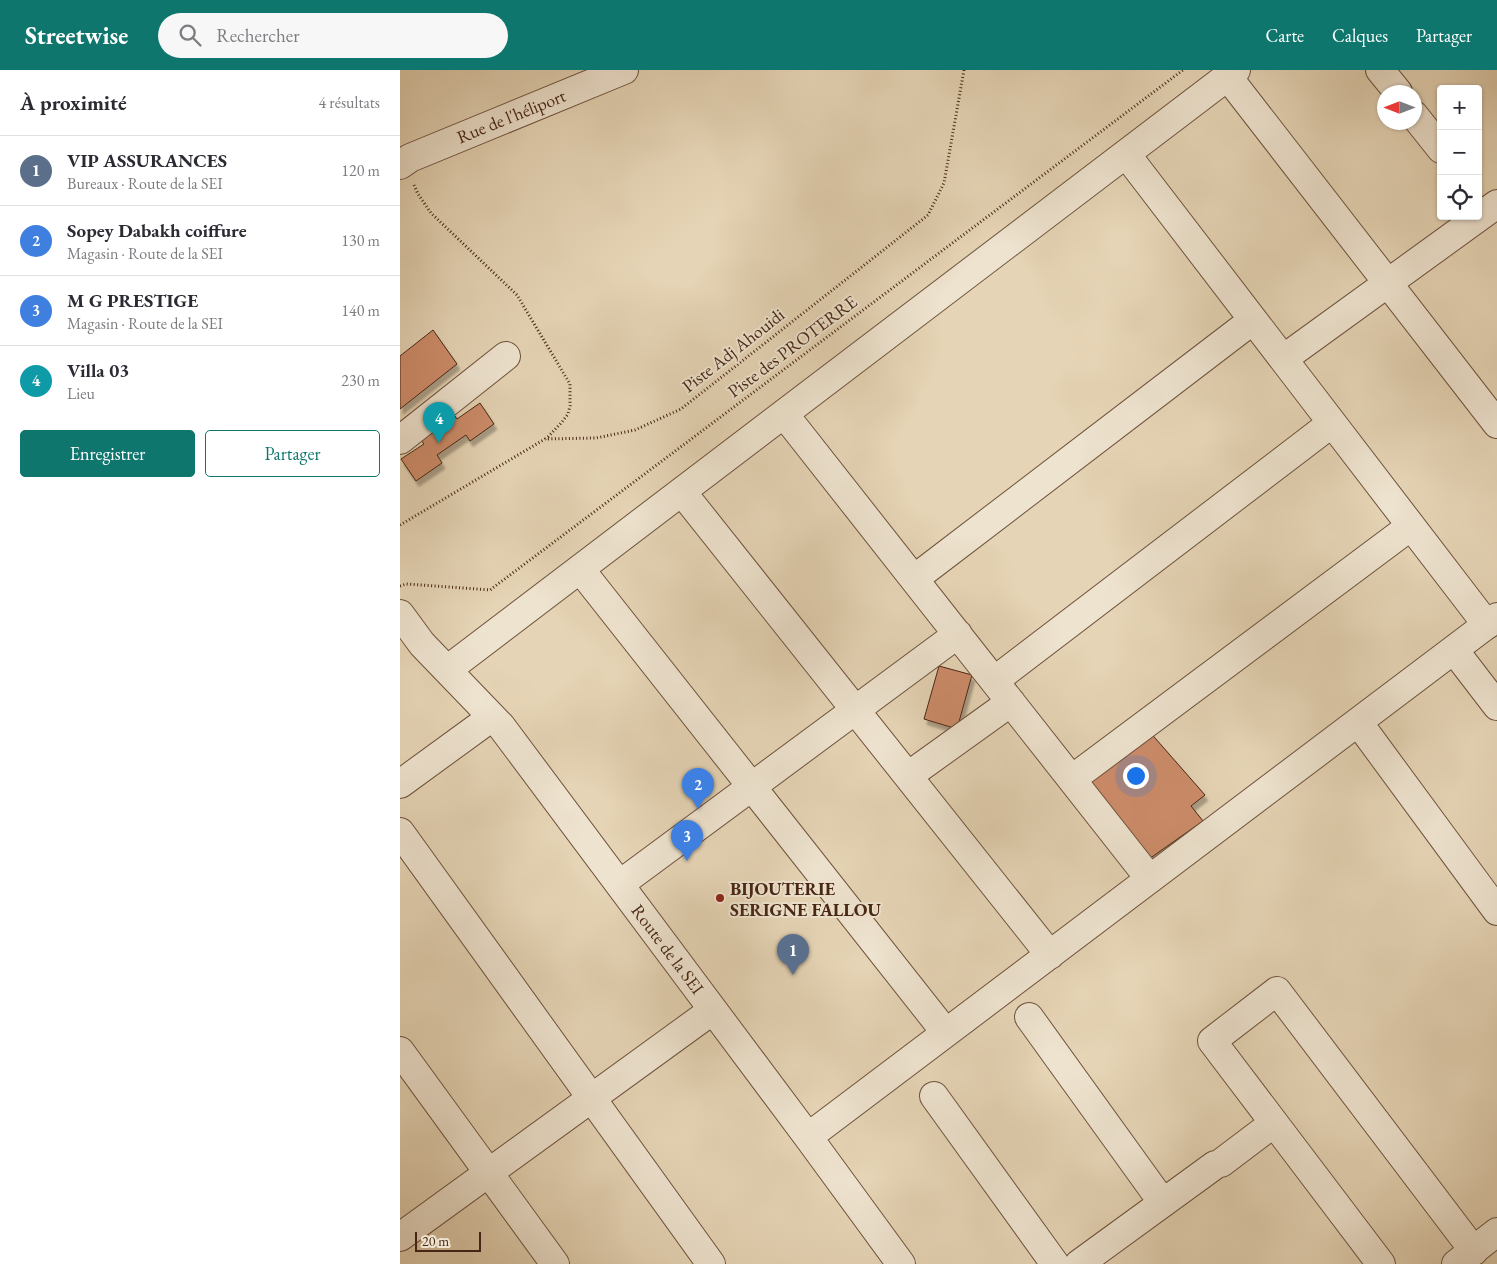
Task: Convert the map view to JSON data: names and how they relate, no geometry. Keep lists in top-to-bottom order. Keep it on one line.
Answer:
{"streets":{"street":["Rue de l'héliport","Route de la SEI"],"path":["Piste des PROTERRE","Piste Adj Ahouidi"]},"places":["BIJOUTERIE SERIGNE FALLOU"],"scale_bar":"20 m","north":"left","page":{"header":"Streetwise","search":"Rechercher","nav":["Carte","Calques","Partager"],"heading":["À proximité","4 résultats"],"map_buttons":["+","−"],"list":[{"mark":"1","name":"VIP ASSURANCES","note":"Bureaux · Route de la SEI","value":"120 m"},{"mark":"2","name":"Sopey Dabakh coiffure","note":"Magasin · Route de la SEI","value":"130 m"},{"mark":"3","name":"M G PRESTIGE","note":"Magasin · Route de la SEI","value":"140 m"},{"mark":"4","name":"Villa 03","note":"Lieu","value":"230 m"}],"pins":["4","2","3","1"],"buttons":["Enregistrer","Partager"],"scale":"20 m"}}
